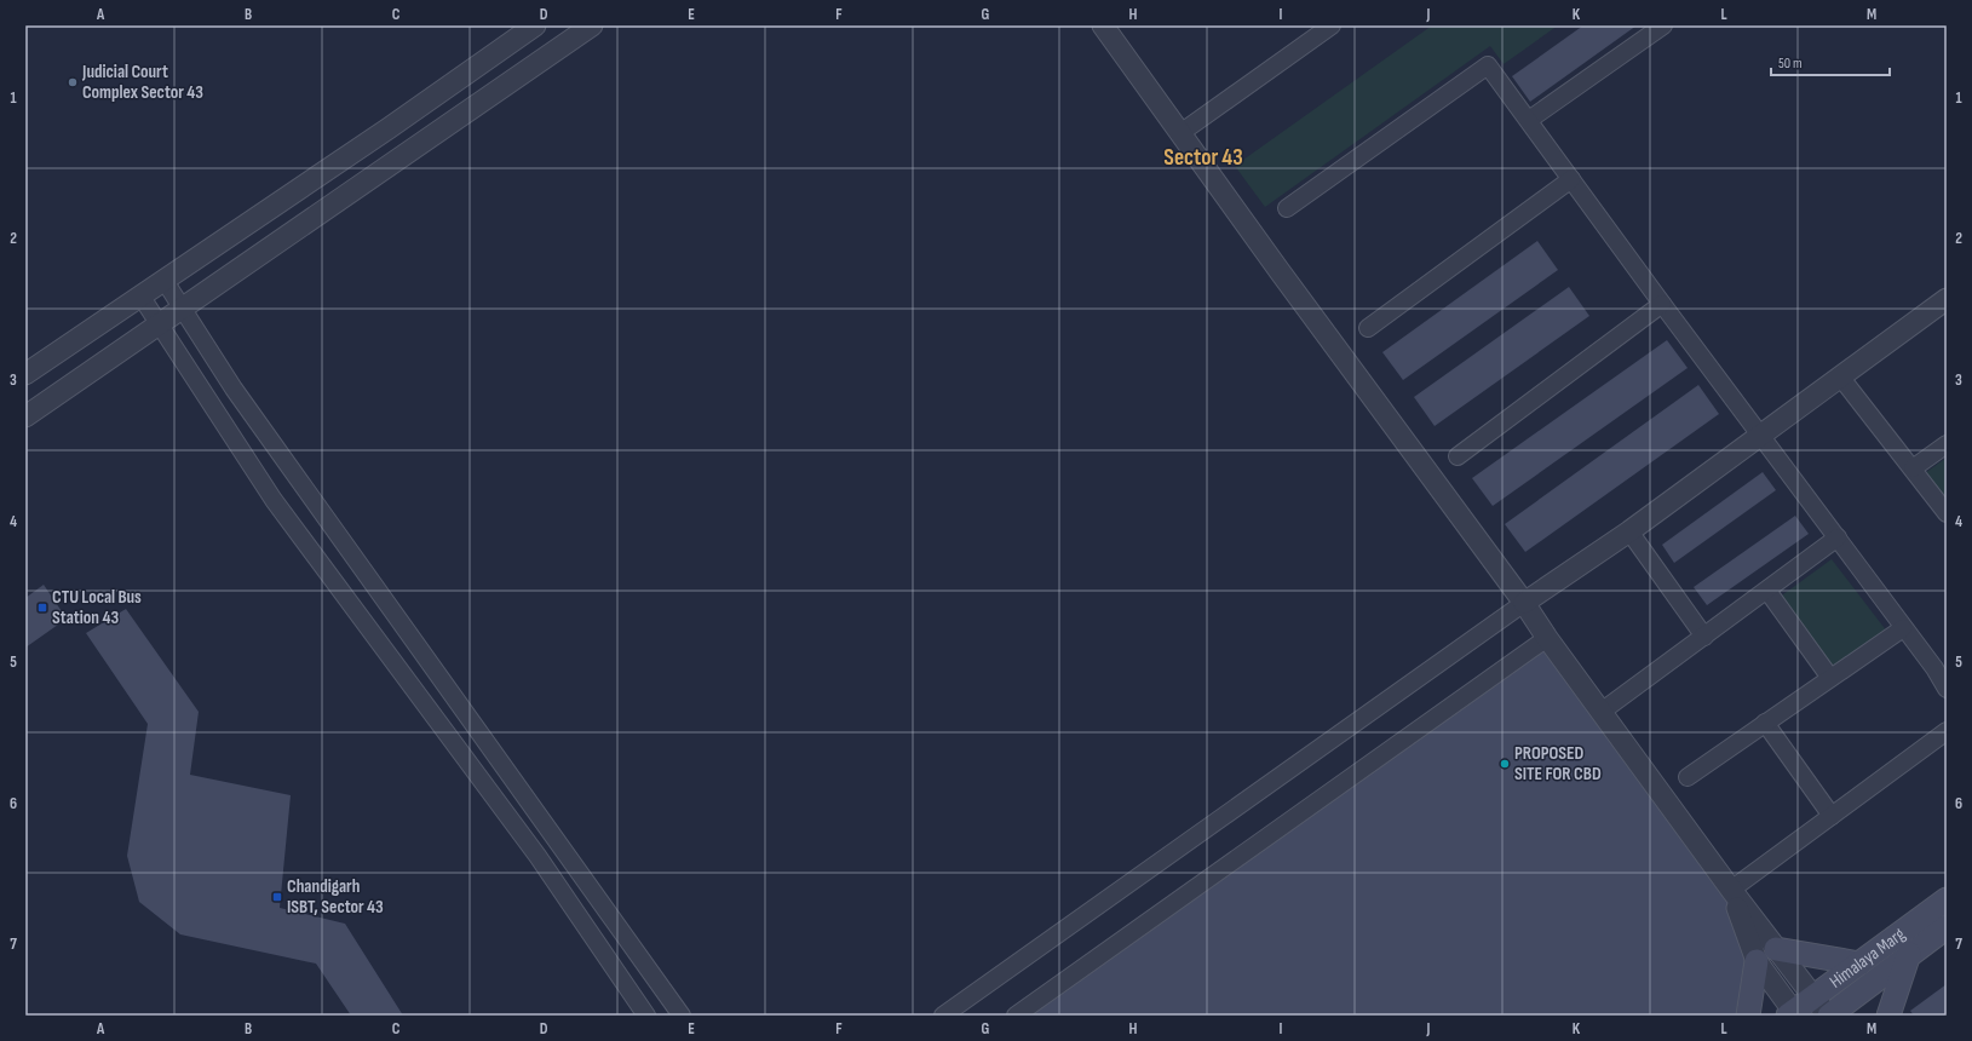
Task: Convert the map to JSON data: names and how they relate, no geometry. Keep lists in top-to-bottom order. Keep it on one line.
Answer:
{"streets":{"main road":["Himalaya Marg"]},"districts":["Sector 43"],"places":{"other":["Judicial Court Complex Sector 43","PROPOSED SITE FOR CBD"],"transit":["CTU Local Bus Station 43","Chandigarh ISBT, Sector 43"]},"scale_bar":"50 m","grid":{"columns":["A","B","C","D","E","F","G","H","I","J","K","L","M"],"rows":["1","2","3","4","5","6","7"]}}
